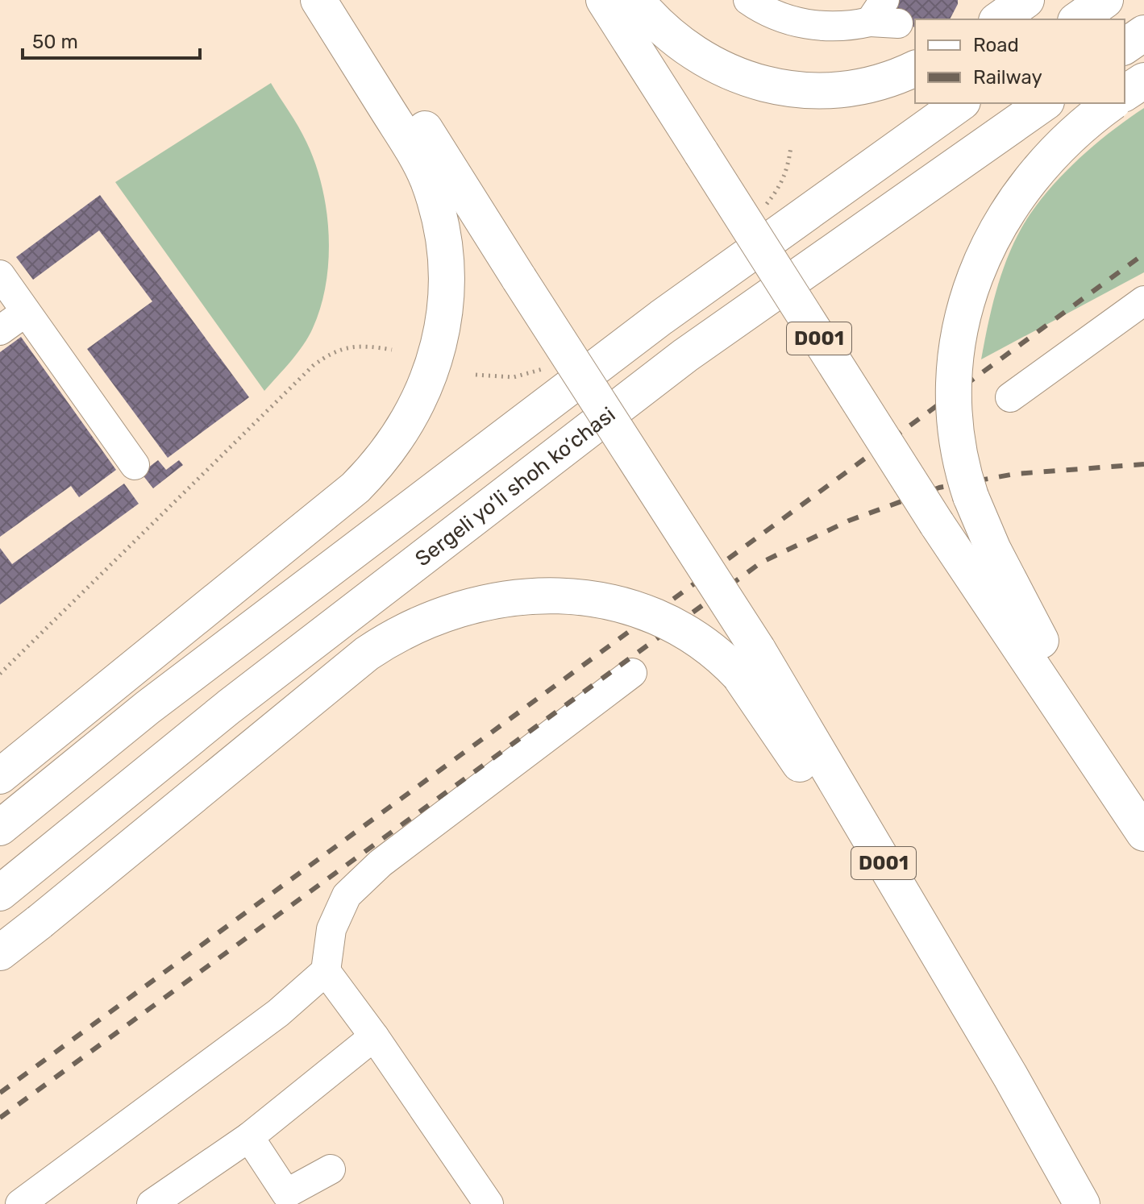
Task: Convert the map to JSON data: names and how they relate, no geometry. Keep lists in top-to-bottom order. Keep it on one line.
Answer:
{"streets":{"main road":["D001","Sergeli yo‘li shoh ko‘chasi"]},"legend":["Road","Railway"],"scale_bar":"50 m"}
